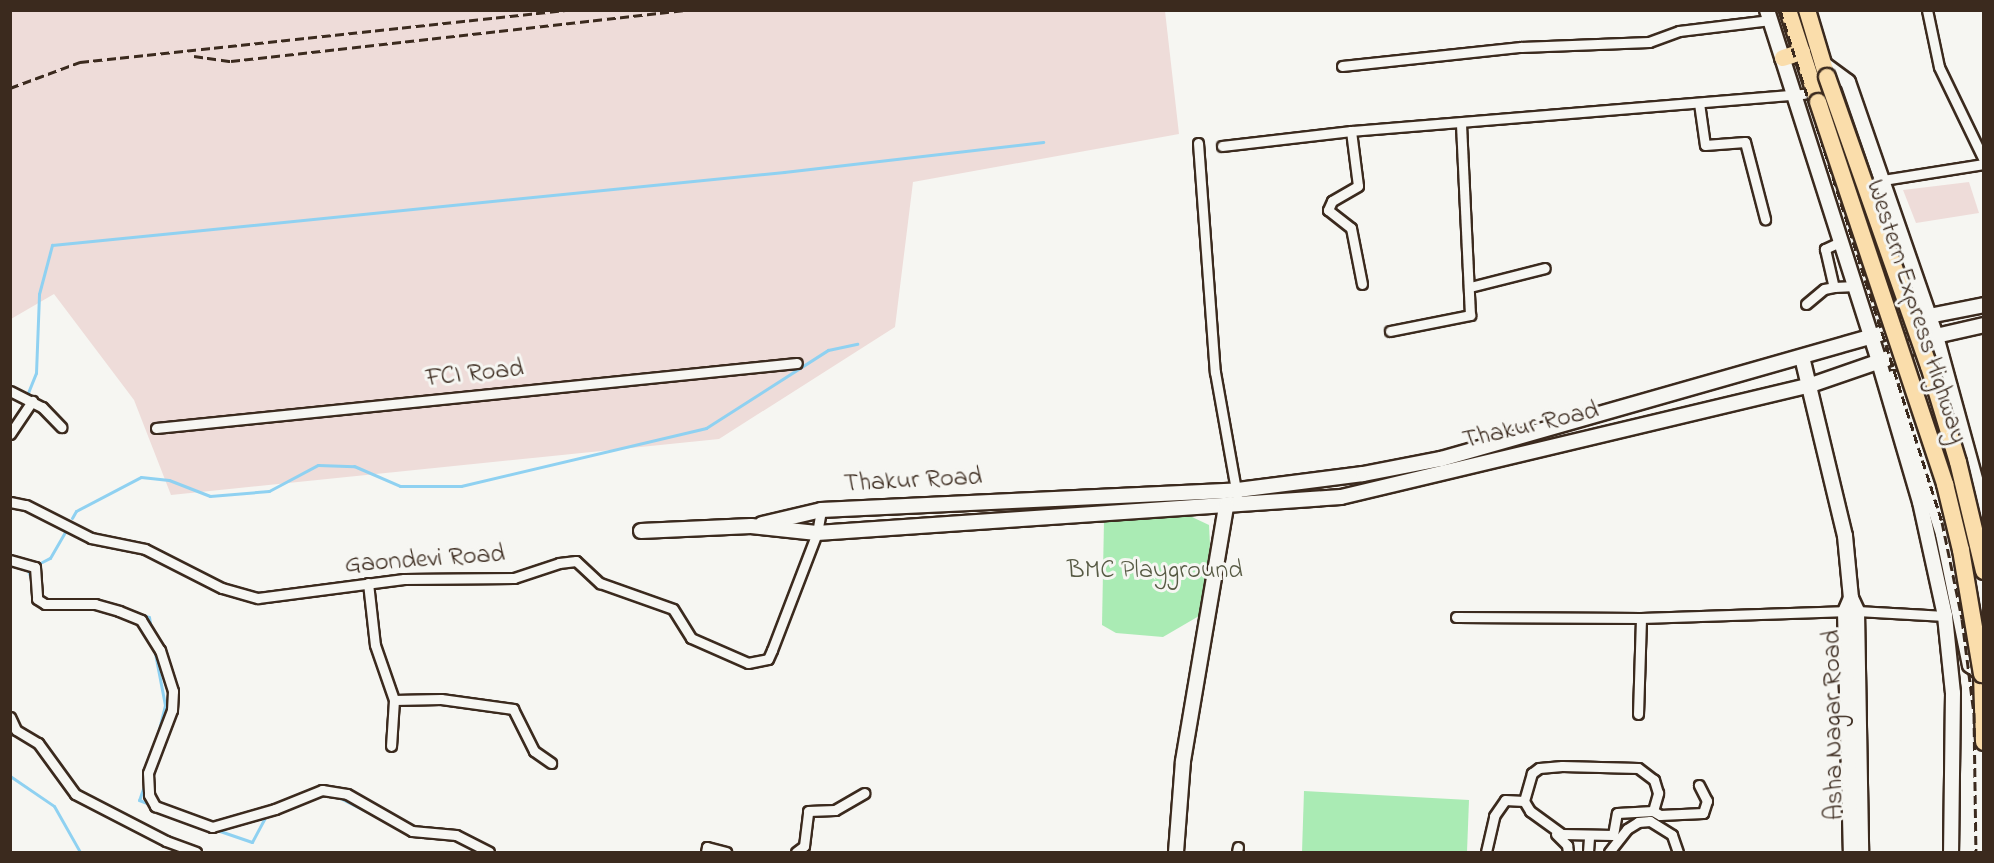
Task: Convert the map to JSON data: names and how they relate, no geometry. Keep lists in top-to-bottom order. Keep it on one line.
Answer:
{"streets":{"highway":["Western Express Highway"],"street":["FCI Road","Thakur Road","Gaondevi Road","Asha Nagar Road"]},"crossings":[["Thakur Road","Gaondevi Road"],["Thakur Road","Asha Nagar Road"]],"parks":["BMC Playground"]}
